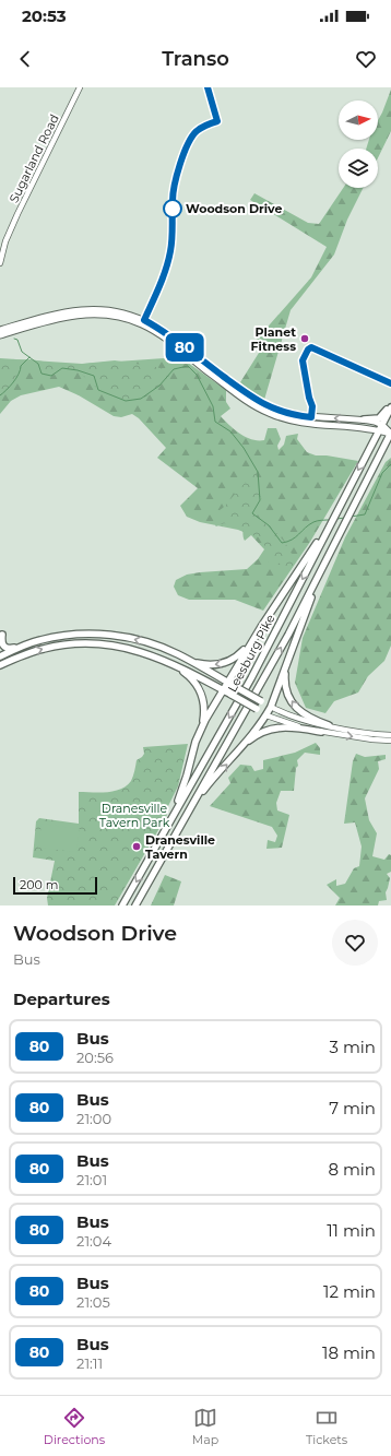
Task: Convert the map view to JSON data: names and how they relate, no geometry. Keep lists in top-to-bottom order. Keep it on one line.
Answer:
{"streets":{"highway":["Leesburg Pike"],"main road":["Sugarland Road"]},"parks":["Dranesville Tavern Park"],"places":["Woodson Drive","Planet Fitness","Dranesville Tavern"],"lines":["bus line 80"],"scale_bar":"200 m","north":"right","page":{"status":"20:53","header":"Transo","on_map":"80","scale":"200 m","heading":[["Woodson Drive","Bus"],"Departures"],"list":[{"mark":"80","name":"Bus","note":"20:56","value":"3 min"},{"mark":"80","name":"Bus","note":"21:00","value":"7 min"},{"mark":"80","name":"Bus","note":"21:01","value":"8 min"},{"mark":"80","name":"Bus","note":"21:04","value":"11 min"},{"mark":"80","name":"Bus","note":"21:05","value":"12 min"},{"mark":"80","name":"Bus","note":"21:11","value":"18 min"}],"tabs":["Directions","Map","Tickets"]}}
